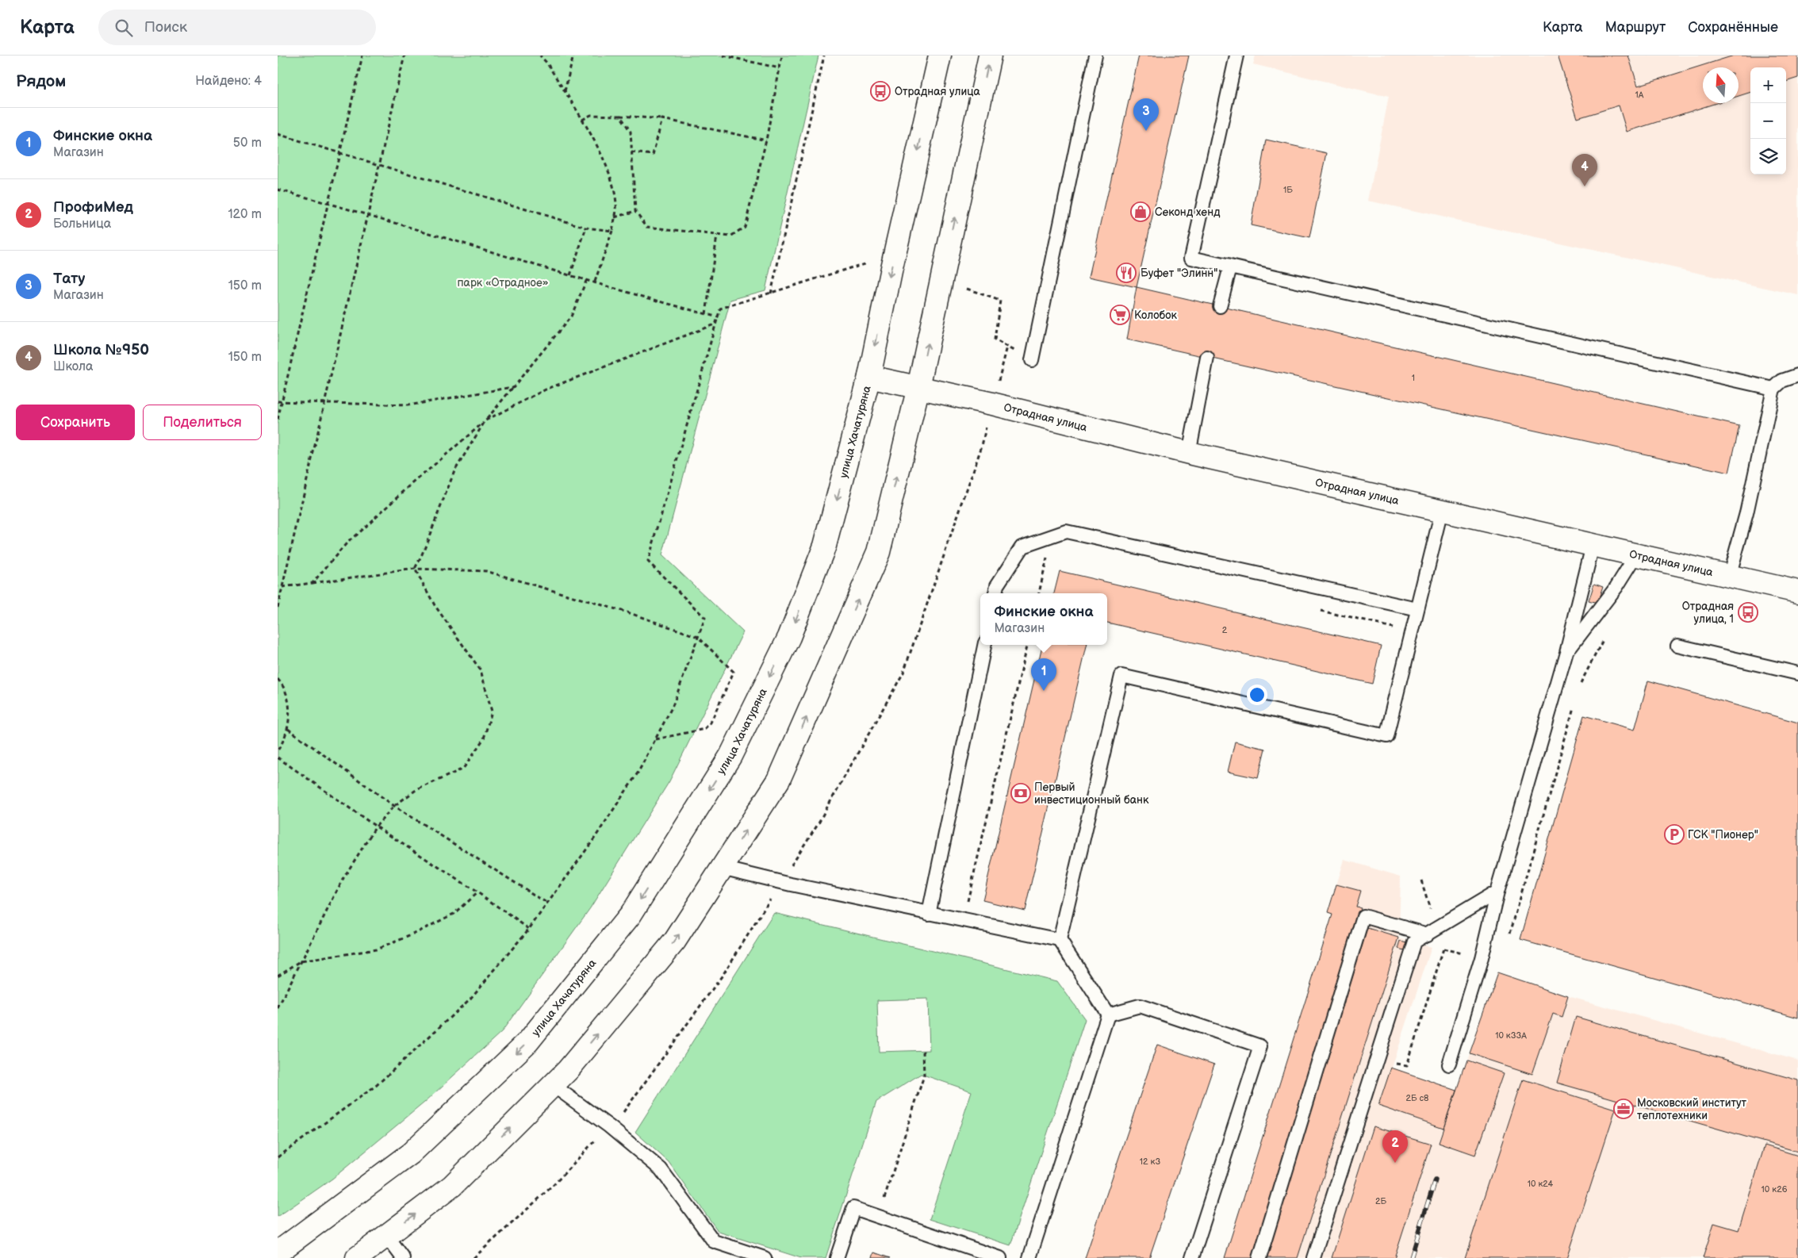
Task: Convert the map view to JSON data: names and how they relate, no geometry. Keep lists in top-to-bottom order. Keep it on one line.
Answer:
{"streets":{"main road":["Отрадная улица","улица Хачатуряна"]},"crossings":[["Отрадная улица","улица Хачатуряна"]],"parks":["парк «Отрадное»"],"places":{"bus stop":["Отрадная улица","Отрадная улица, 1"],"shop":["Секонд хенд"],"restaurant":["Буфет \"Элинн\""],"supermarket":["Колобок"],"bank":["Первый инвестиционный банк"],"parking":["ГСК \"Пионер\""],"office":["Московский институт теплотехники"]},"house_numbers":["1А","1Б","1","2","10 к33А","2Б с8","12 к3","10 к24","10 к26","2Б"],"north":"top","page":{"header":"Карта","search":"Поиск","nav":["Карта","Маршрут","Сохранённые"],"heading":["Рядом","Найдено: 4"],"map_buttons":["+","−"],"pins":["3","4","1","2"],"list":[{"mark":"1","name":"Финские окна","note":"Магазин","value":"50 m"},{"mark":"2","name":"ПрофиМед","note":"Больница","value":"120 m"},{"mark":"3","name":"Тату","note":"Магазин","value":"150 m"},{"mark":"4","name":"Школа №950","note":"Школа","value":"150 m"}],"buttons":["Сохранить","Поделиться"],"popup":["Финские окна","Магазин"]}}
